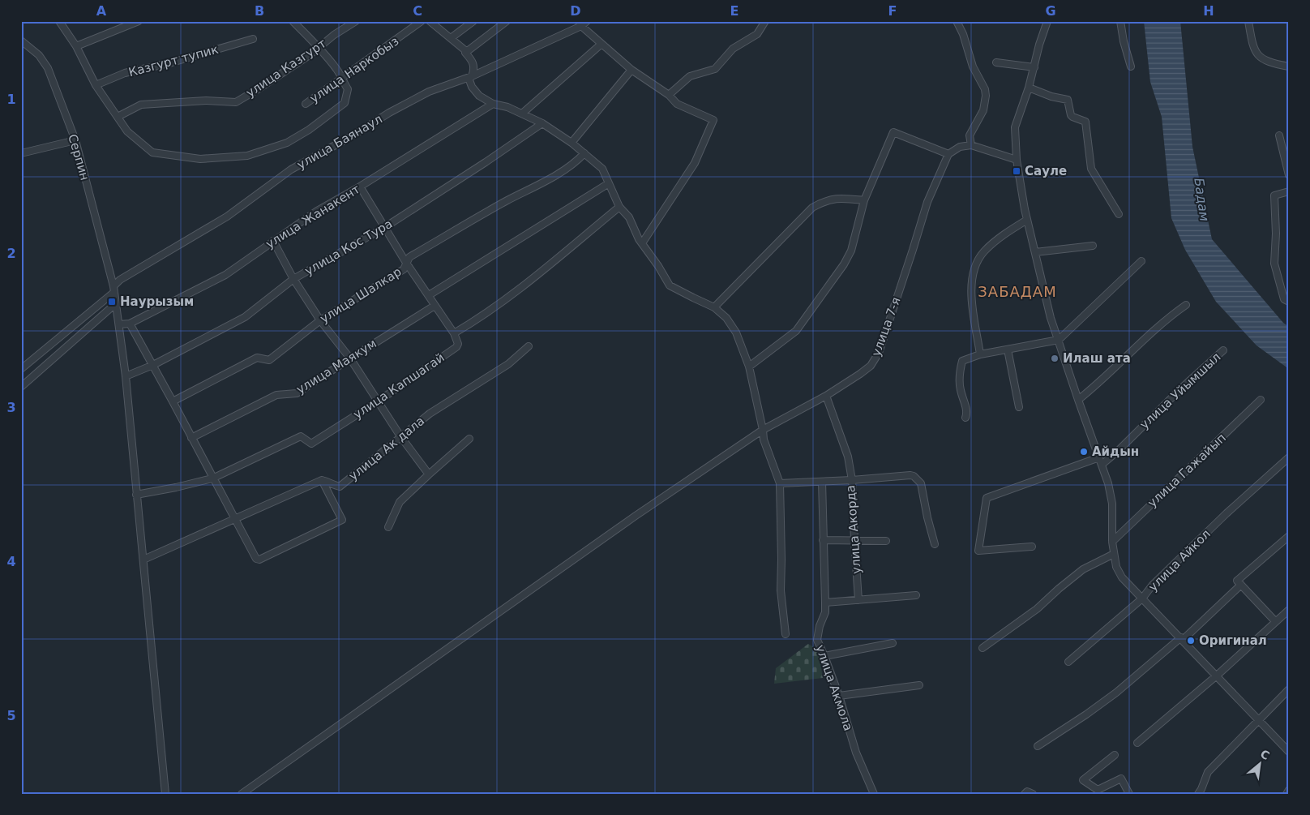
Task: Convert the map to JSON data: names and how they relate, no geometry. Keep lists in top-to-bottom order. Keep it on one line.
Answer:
{"streets":{"street":["Казгурт тупик","улица Казгурт","улица Наркобыз","улица Баянаул","Серпин","улица Жанакент","улица Кос Тура","улица Шалкар","улица 7-я","улица Маякум","улица Капшагай","улица Уйымшыл","улица Ак дала","улица Гажайып","улица Акорда","улица Айкол","улица Акмола"]},"crossings":[["улица Баянаул","Серпин"],["Серпин","улица Кос Тура"],["Серпин","улица Капшагай"],["улица Акорда","улица Акмола"]],"districts":["ЗАБАДАМ"],"water":["Бадам"],"places":{"transit":["Сауле","Наурызым"],"other":["Илаш ата","Айдын","Оригинал"]},"north":"top right","grid":{"columns":["A","B","C","D","E","F","G","H"],"rows":["1","2","3","4","5"]}}
